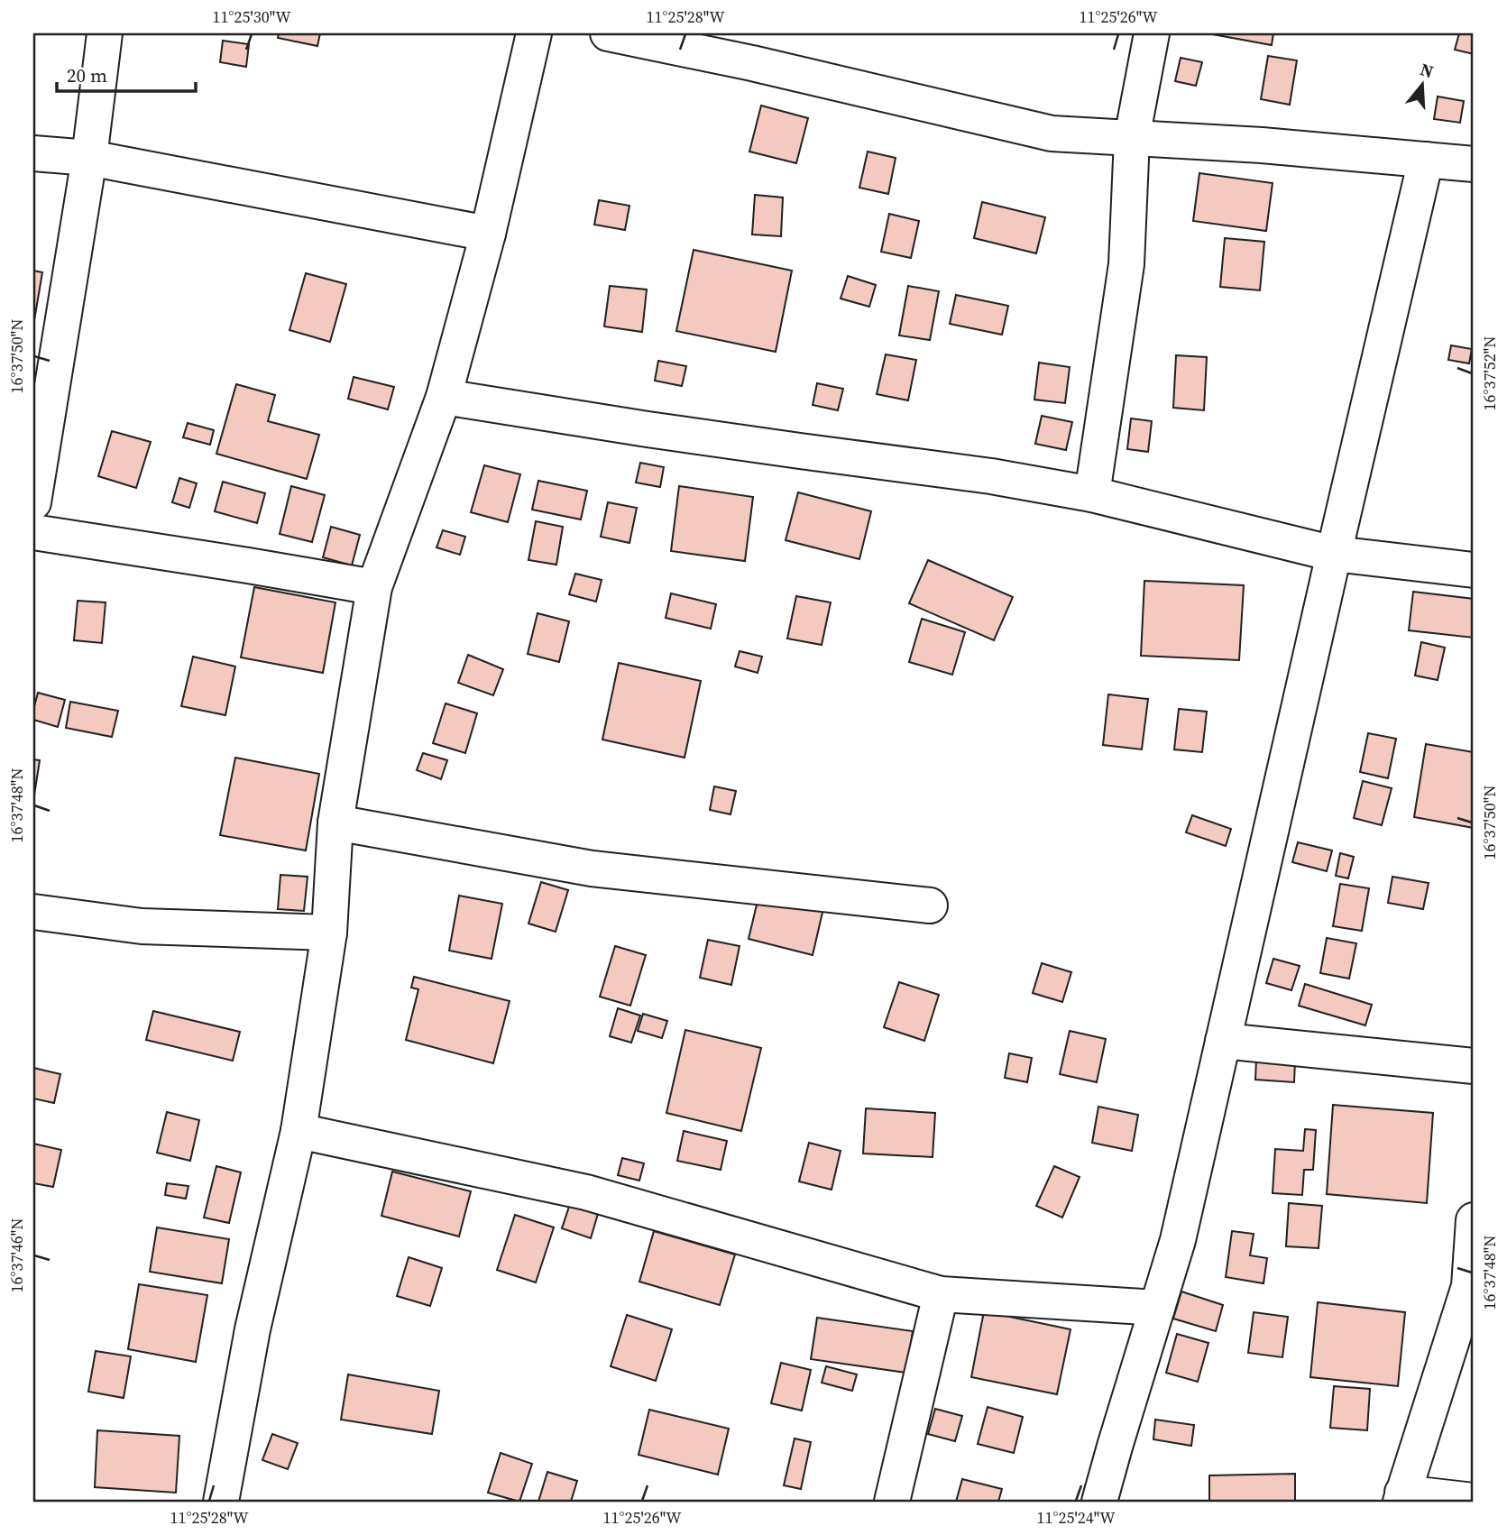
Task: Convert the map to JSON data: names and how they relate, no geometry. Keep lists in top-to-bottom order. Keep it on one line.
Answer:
{"scale_bar":"20 m","north":"top","coordinates":["11°25'30\"W","11°25'28\"W","11°25'26\"W","16°37'50\"N","16°37'52\"N","16°37'48\"N","16°37'46\"N","11°25'24\"W"]}
